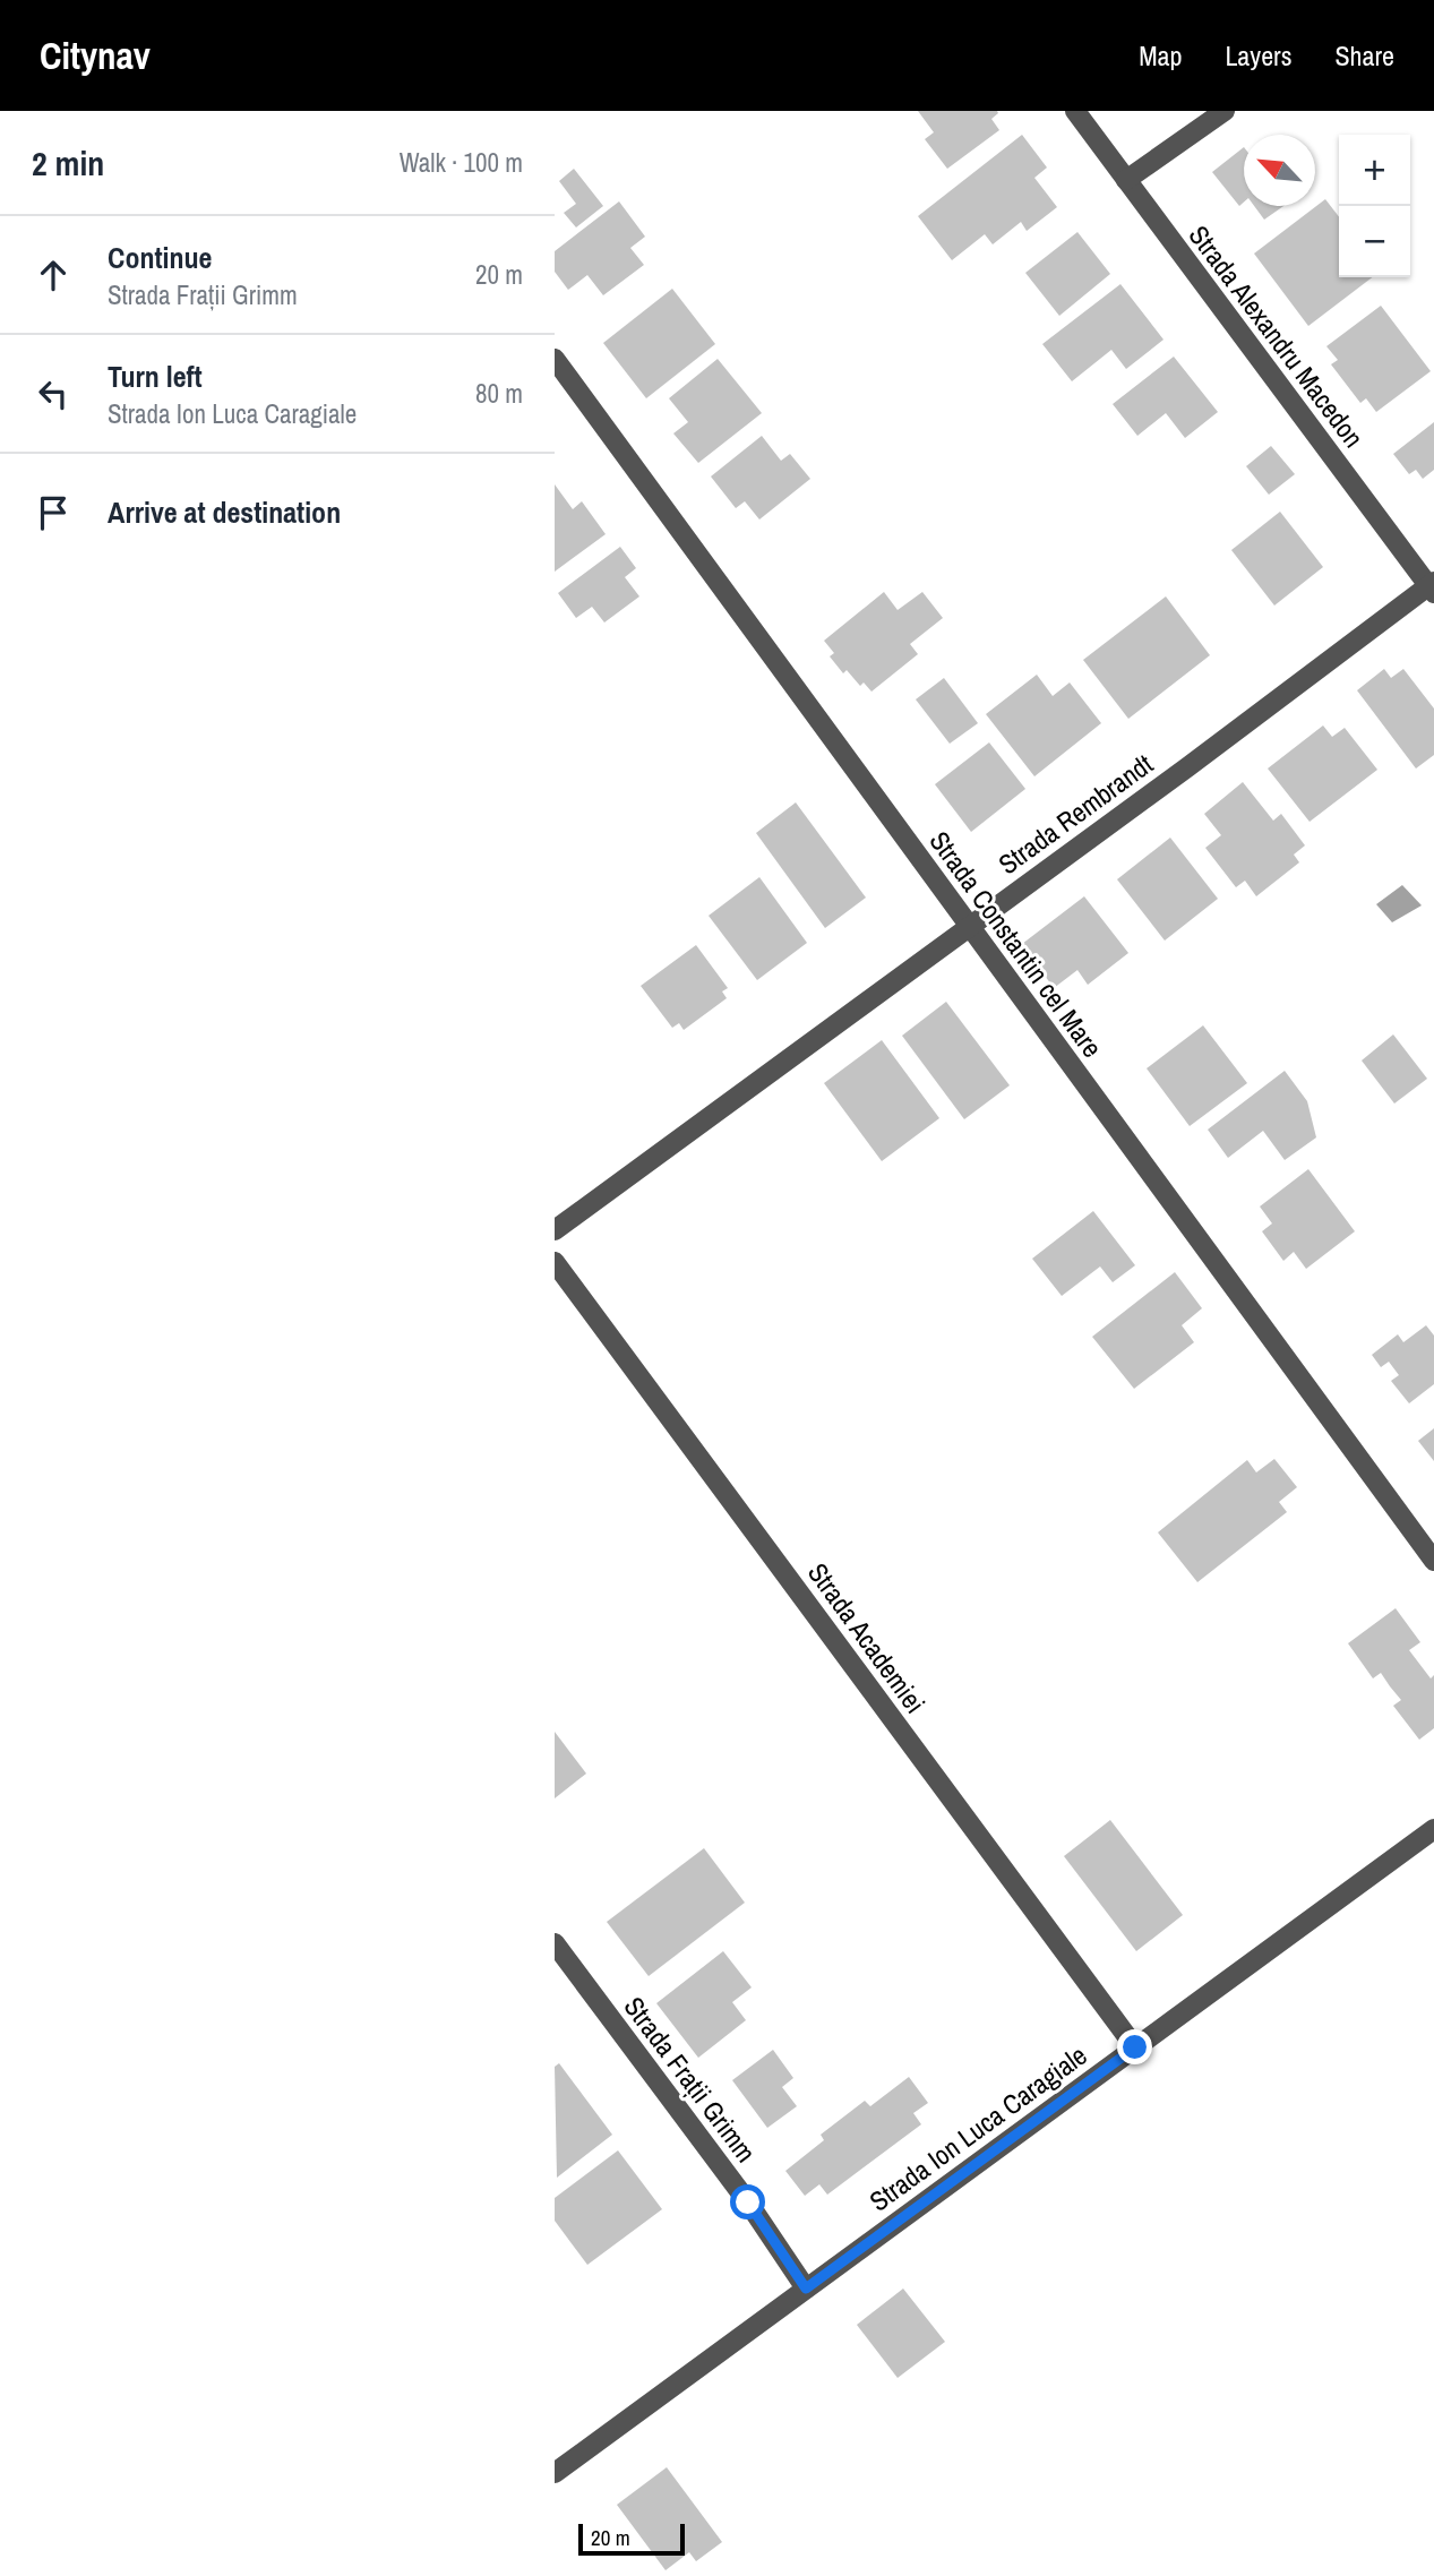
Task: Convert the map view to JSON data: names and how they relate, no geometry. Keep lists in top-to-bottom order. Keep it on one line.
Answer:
{"streets":{"street":["Strada Alexandru Macedon","Strada Rembrandt","Strada Constantin cel Mare","Strada Academiei","Strada Frații Grimm","Strada Ion Luca Caragiale"]},"crossings":[["Strada Alexandru Macedon","Strada Rembrandt"],["Strada Rembrandt","Strada Constantin cel Mare"],["Strada Academiei","Strada Ion Luca Caragiale"],["Strada Frații Grimm","Strada Ion Luca Caragiale"]],"scale_bar":"20 m","north":"top left","page":{"header":"Citynav","nav":["Map","Layers","Share"],"heading":["2 min","Walk · 100 m"],"map_buttons":["+","−"],"list":[["Continue","Strada Frații Grimm","20 m"],["Turn left","Strada Ion Luca Caragiale","80 m"],"Arrive at destination"],"scale":"20 m"}}
